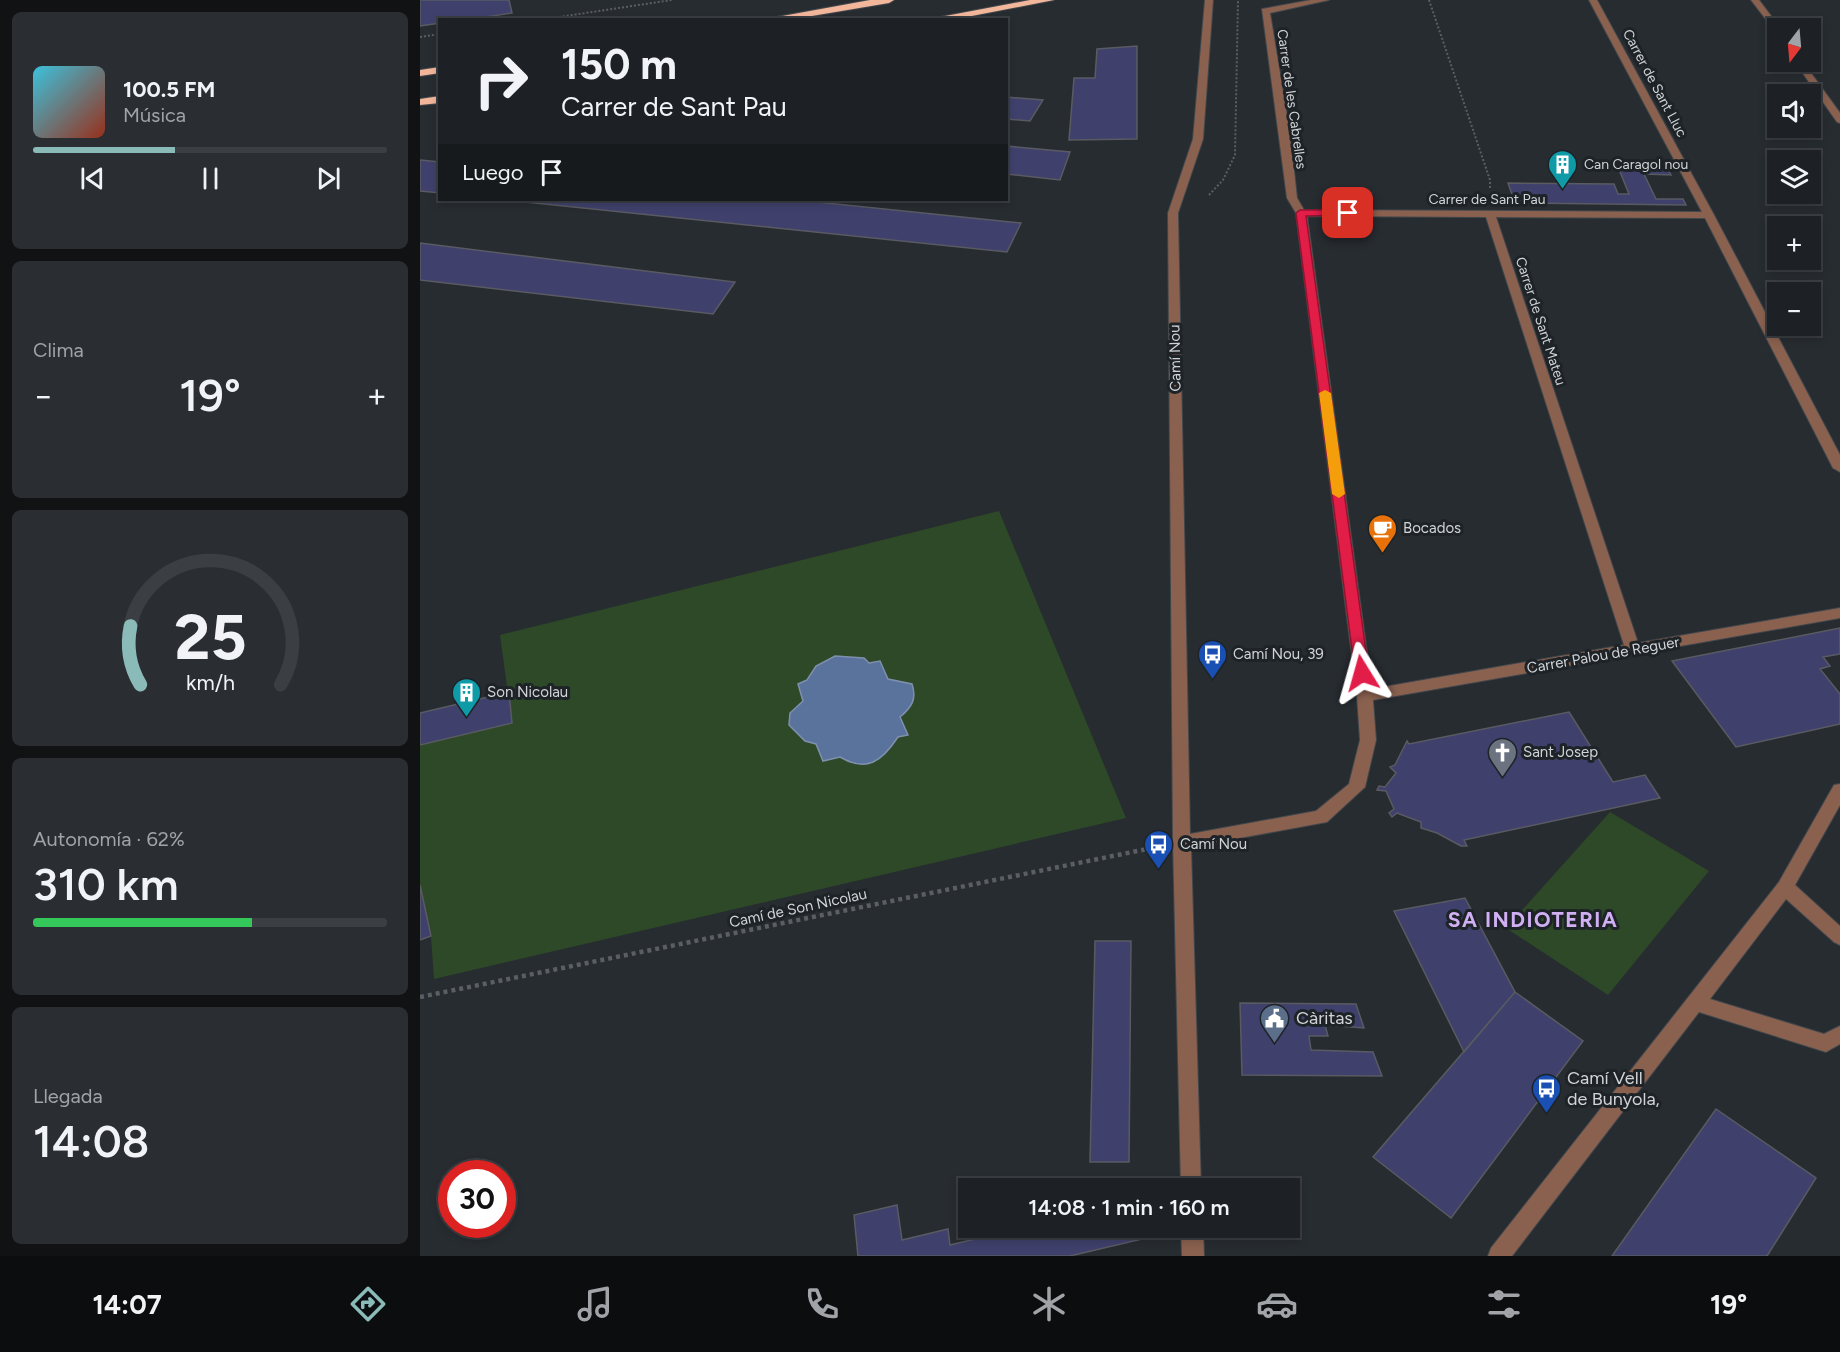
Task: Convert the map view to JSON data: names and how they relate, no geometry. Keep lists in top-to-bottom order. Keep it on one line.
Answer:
{"streets":{"street":["Carrer de Sant Lluc","Carrer de les Cabrelles","Carrer de Sant Pau","Carrer de Sant Mateu","Camí Nou","Carrer Palou de Reguer"],"path":["Camí de Son Nicolau"]},"crossings":[["Carrer de Sant Lluc","Carrer de Sant Pau"],["Carrer de les Cabrelles","Carrer de Sant Pau"],["Carrer de Sant Pau","Carrer de Sant Mateu"],["Carrer de Sant Mateu","Carrer Palou de Reguer"],["Camí Nou","Camí de Son Nicolau"]],"districts":["SA INDIOTERIA"],"places":{"building":["Can Caragol nou","Son Nicolau"],"cafe":["Bocados"],"bus stop":["Camí Nou, 39","Camí Nou","Camí Vell de Bunyola,"],"church":["Sant Josep"],"public building":["Càritas"]},"north":"bottom","page":{"map_buttons":["+","−"],"turn":["150 m","Carrer de Sant Pau"],"song":["100.5 FM","Música"],"then":"Luego","tile":["Clima",["Autonomía · 62%","310 km"],["Llegada","14:08"]],"heat":["−","19°","+"],"limit":"30","trip":"14:08 · 1 min · 160 m","tabs":["14:07","19°"],"gauge":["25","km/h"]}}
